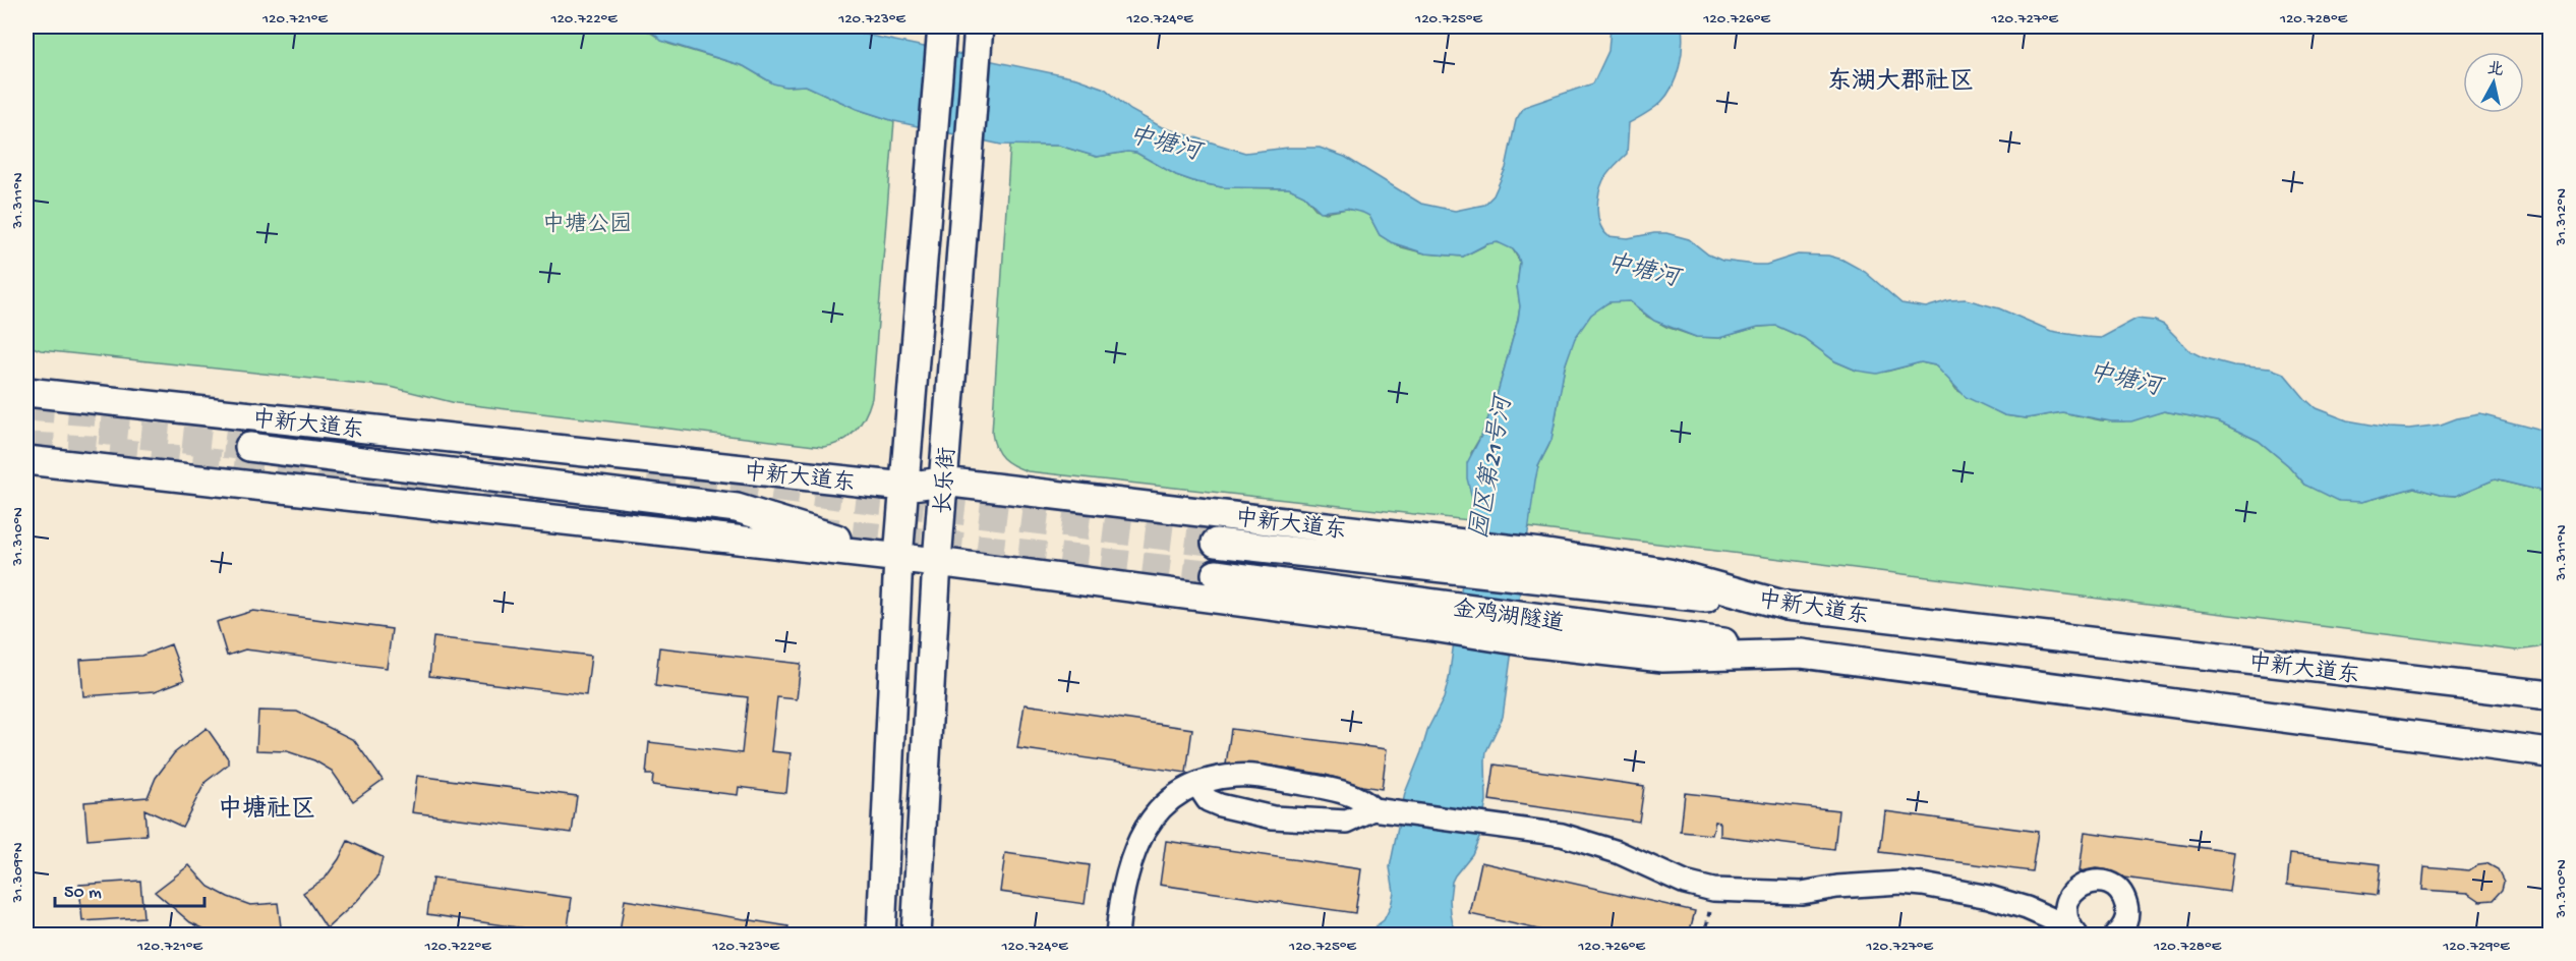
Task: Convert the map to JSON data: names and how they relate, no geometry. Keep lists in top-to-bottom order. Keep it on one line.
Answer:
{"streets":{"main road":["中新大道东","长乐街","金鸡湖隧道"]},"crossings":[["中新大道东","长乐街"],["中新大道东","金鸡湖隧道"]],"districts":["东湖大郡社区","中塘社区"],"water":["中塘河","园区第21号河"],"parks":["中塘公园"],"scale_bar":"50 m","north":"top","coordinates":["120.721°E","120.722°E","120.723°E","120.724°E","120.725°E","120.726°E","120.727°E","120.728°E","31.311°N","31.312°N","31.310°N","31.309°N","120.729°E"]}
